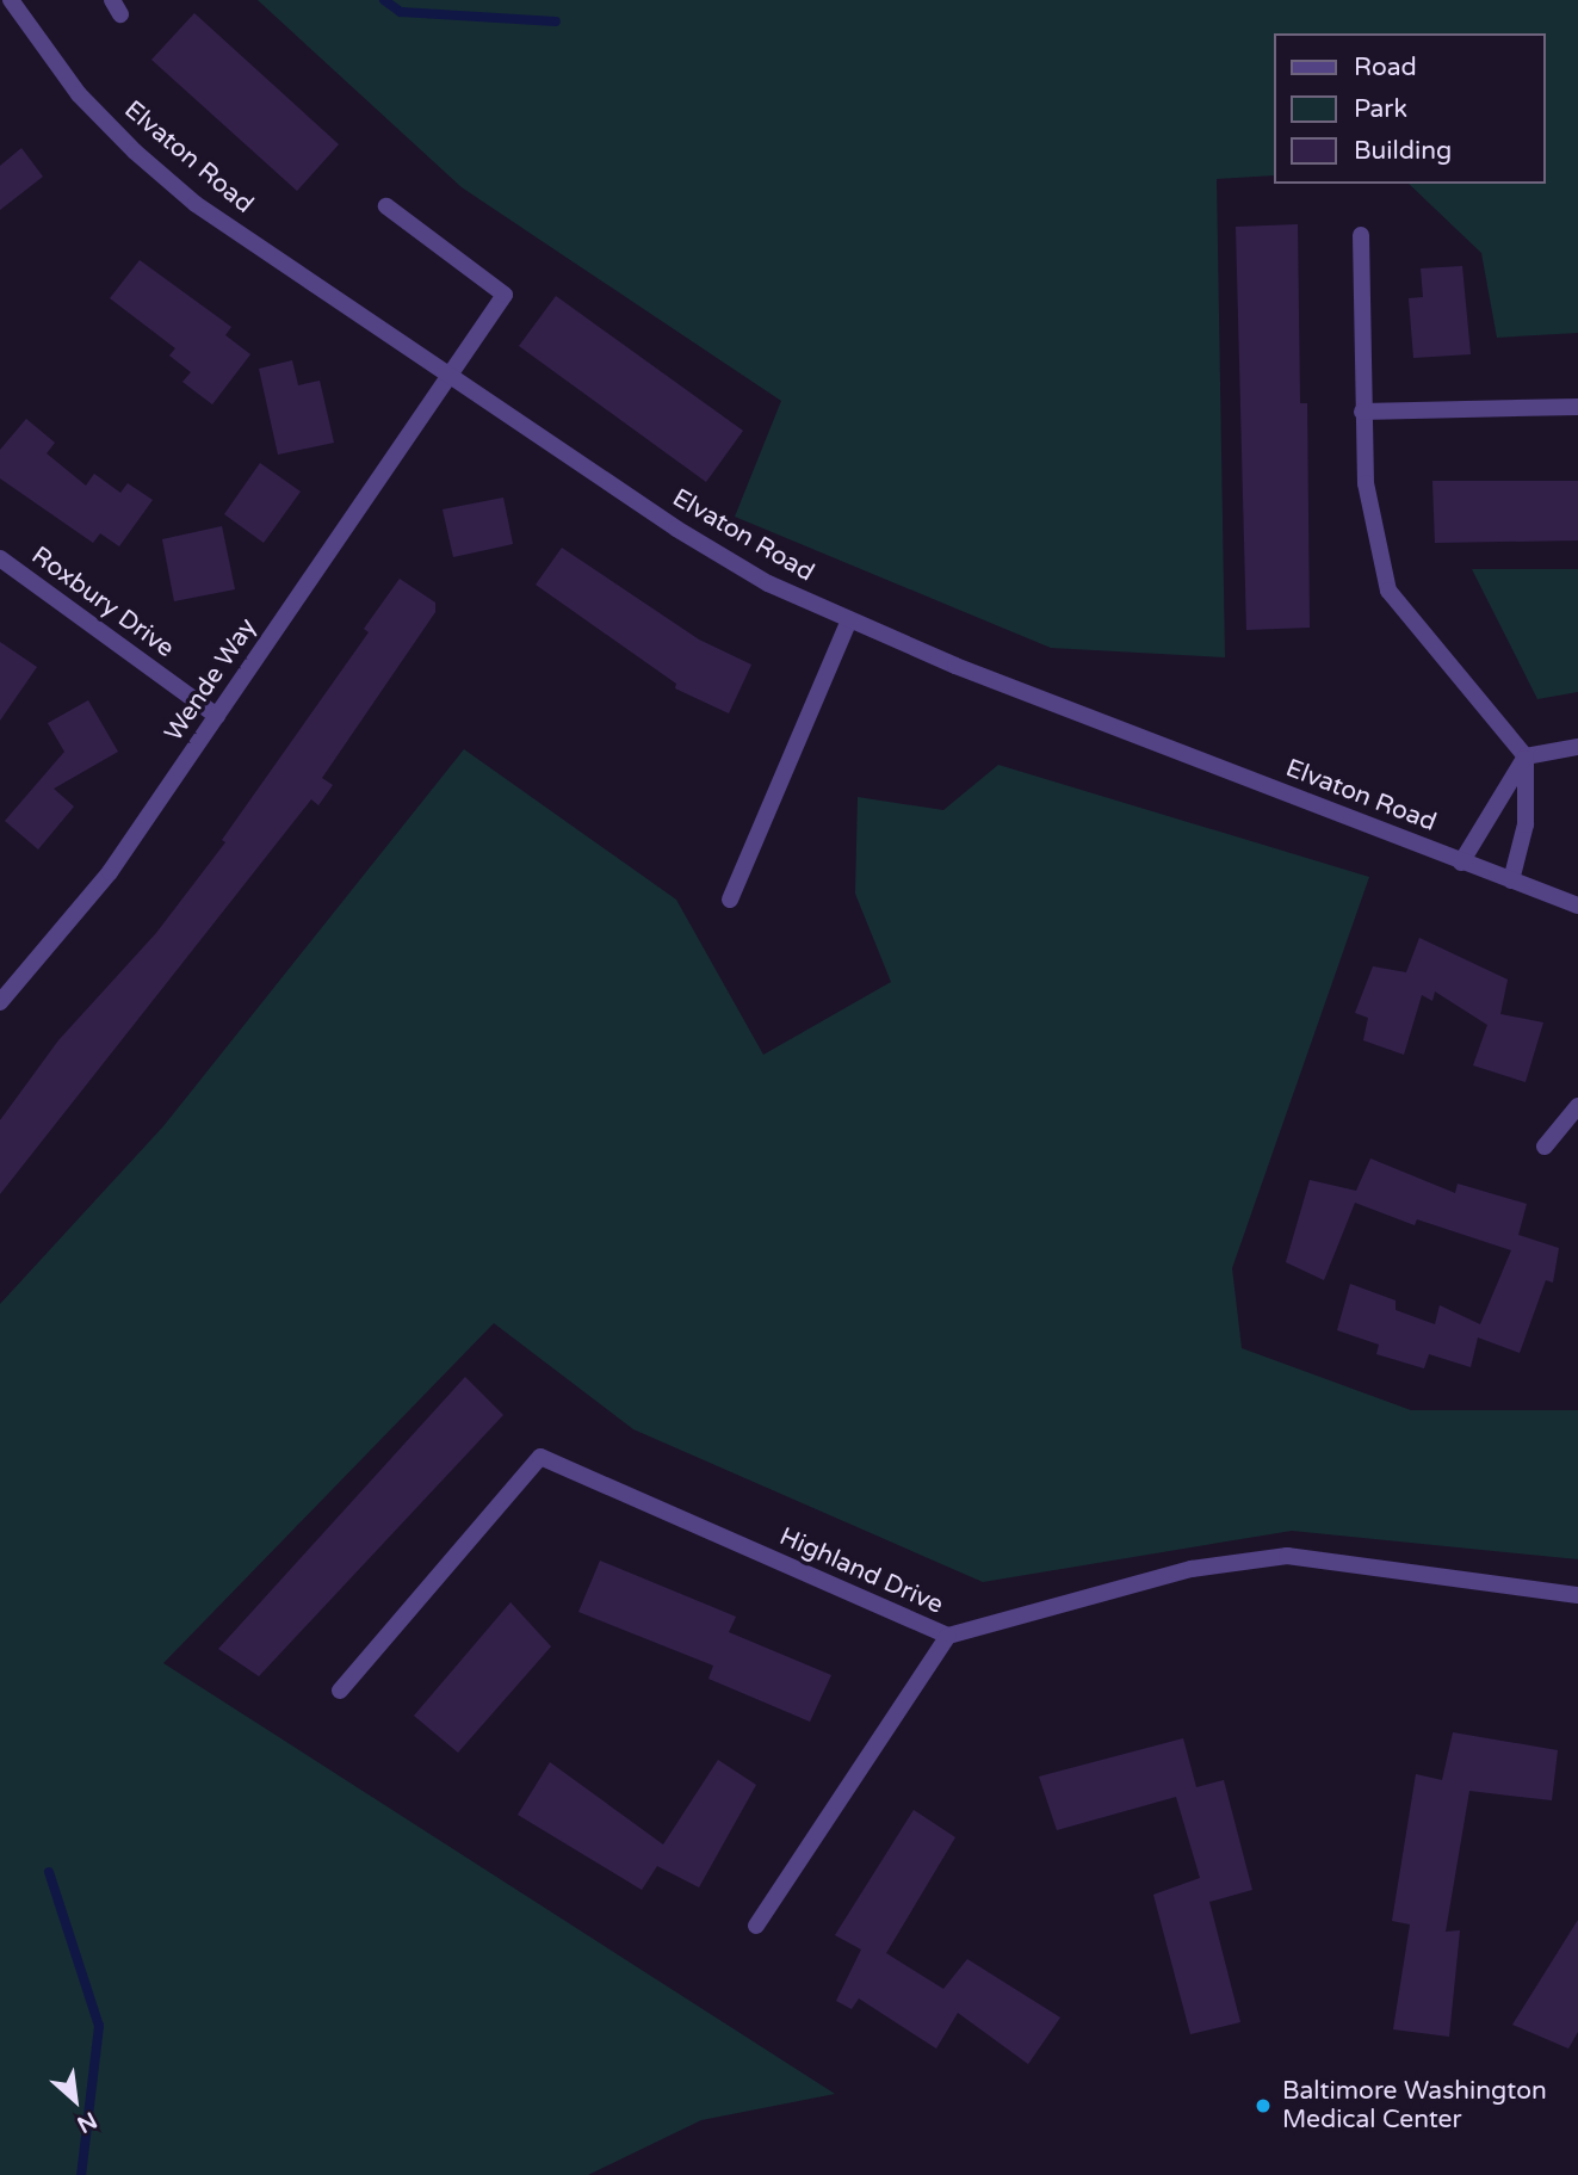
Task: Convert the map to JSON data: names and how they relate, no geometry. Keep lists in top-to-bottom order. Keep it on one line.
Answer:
{"streets":{"street":["Elvaton Road","Roxbury Drive","Wende Way","Highland Drive"]},"crossings":[["Elvaton Road","Wende Way"],["Roxbury Drive","Wende Way"]],"places":["Baltimore Washington Medical Center"],"legend":["Road","Park","Building"],"north":"bottom right"}
